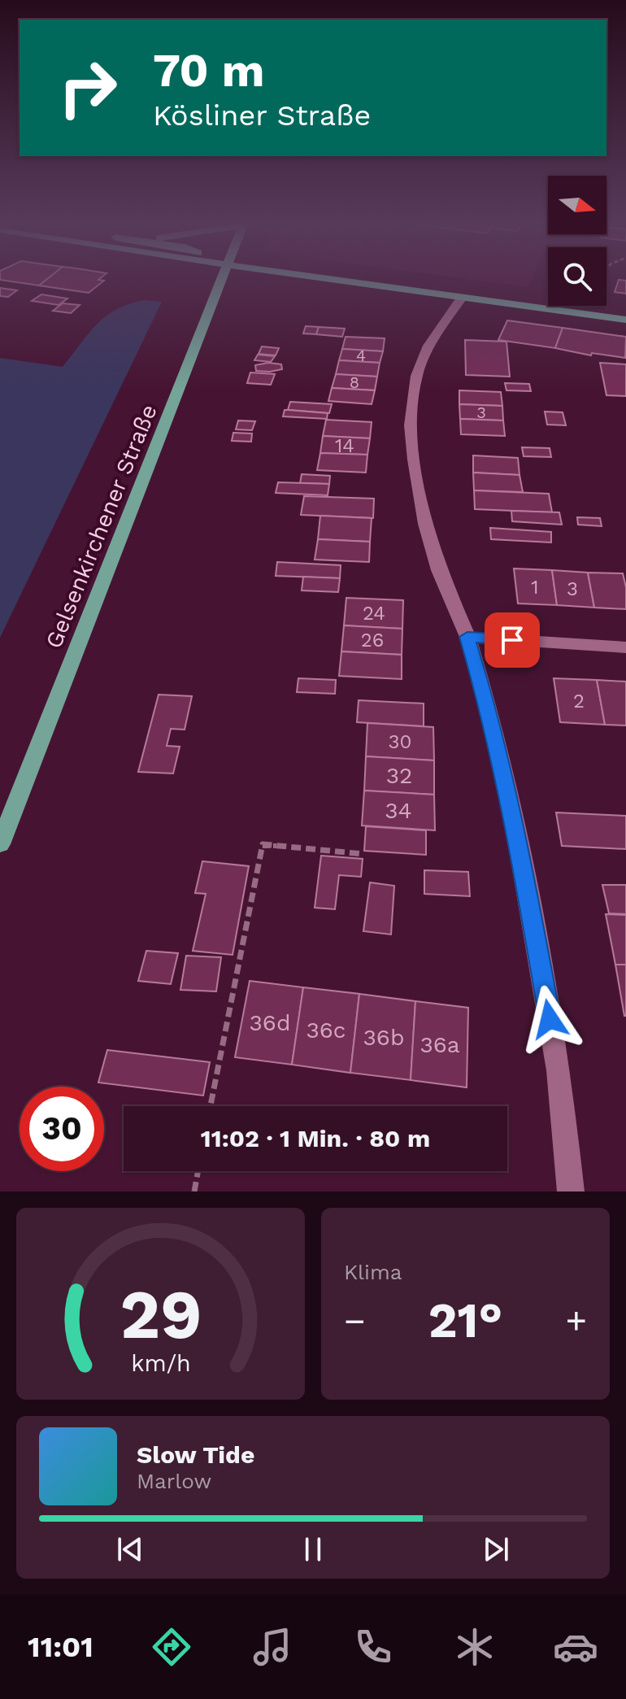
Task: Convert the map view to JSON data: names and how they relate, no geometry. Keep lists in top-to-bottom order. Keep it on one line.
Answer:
{"streets":{"main road":["Gelsenkirchener Straße"]},"house_numbers":["4","8","3","14","1","3","24","26","2","30","32","34","36d","36c","36b","36a"],"north":"right","page":{"turn":["70 m","Kösliner Straße"],"limit":"30","trip":"11:02 · 1 Min. · 80 m","tile":"Klima","heat":["−","21°","+"],"song":["Slow Tide","Marlow"],"tabs":"11:01","gauge":["29","km/h"]}}
